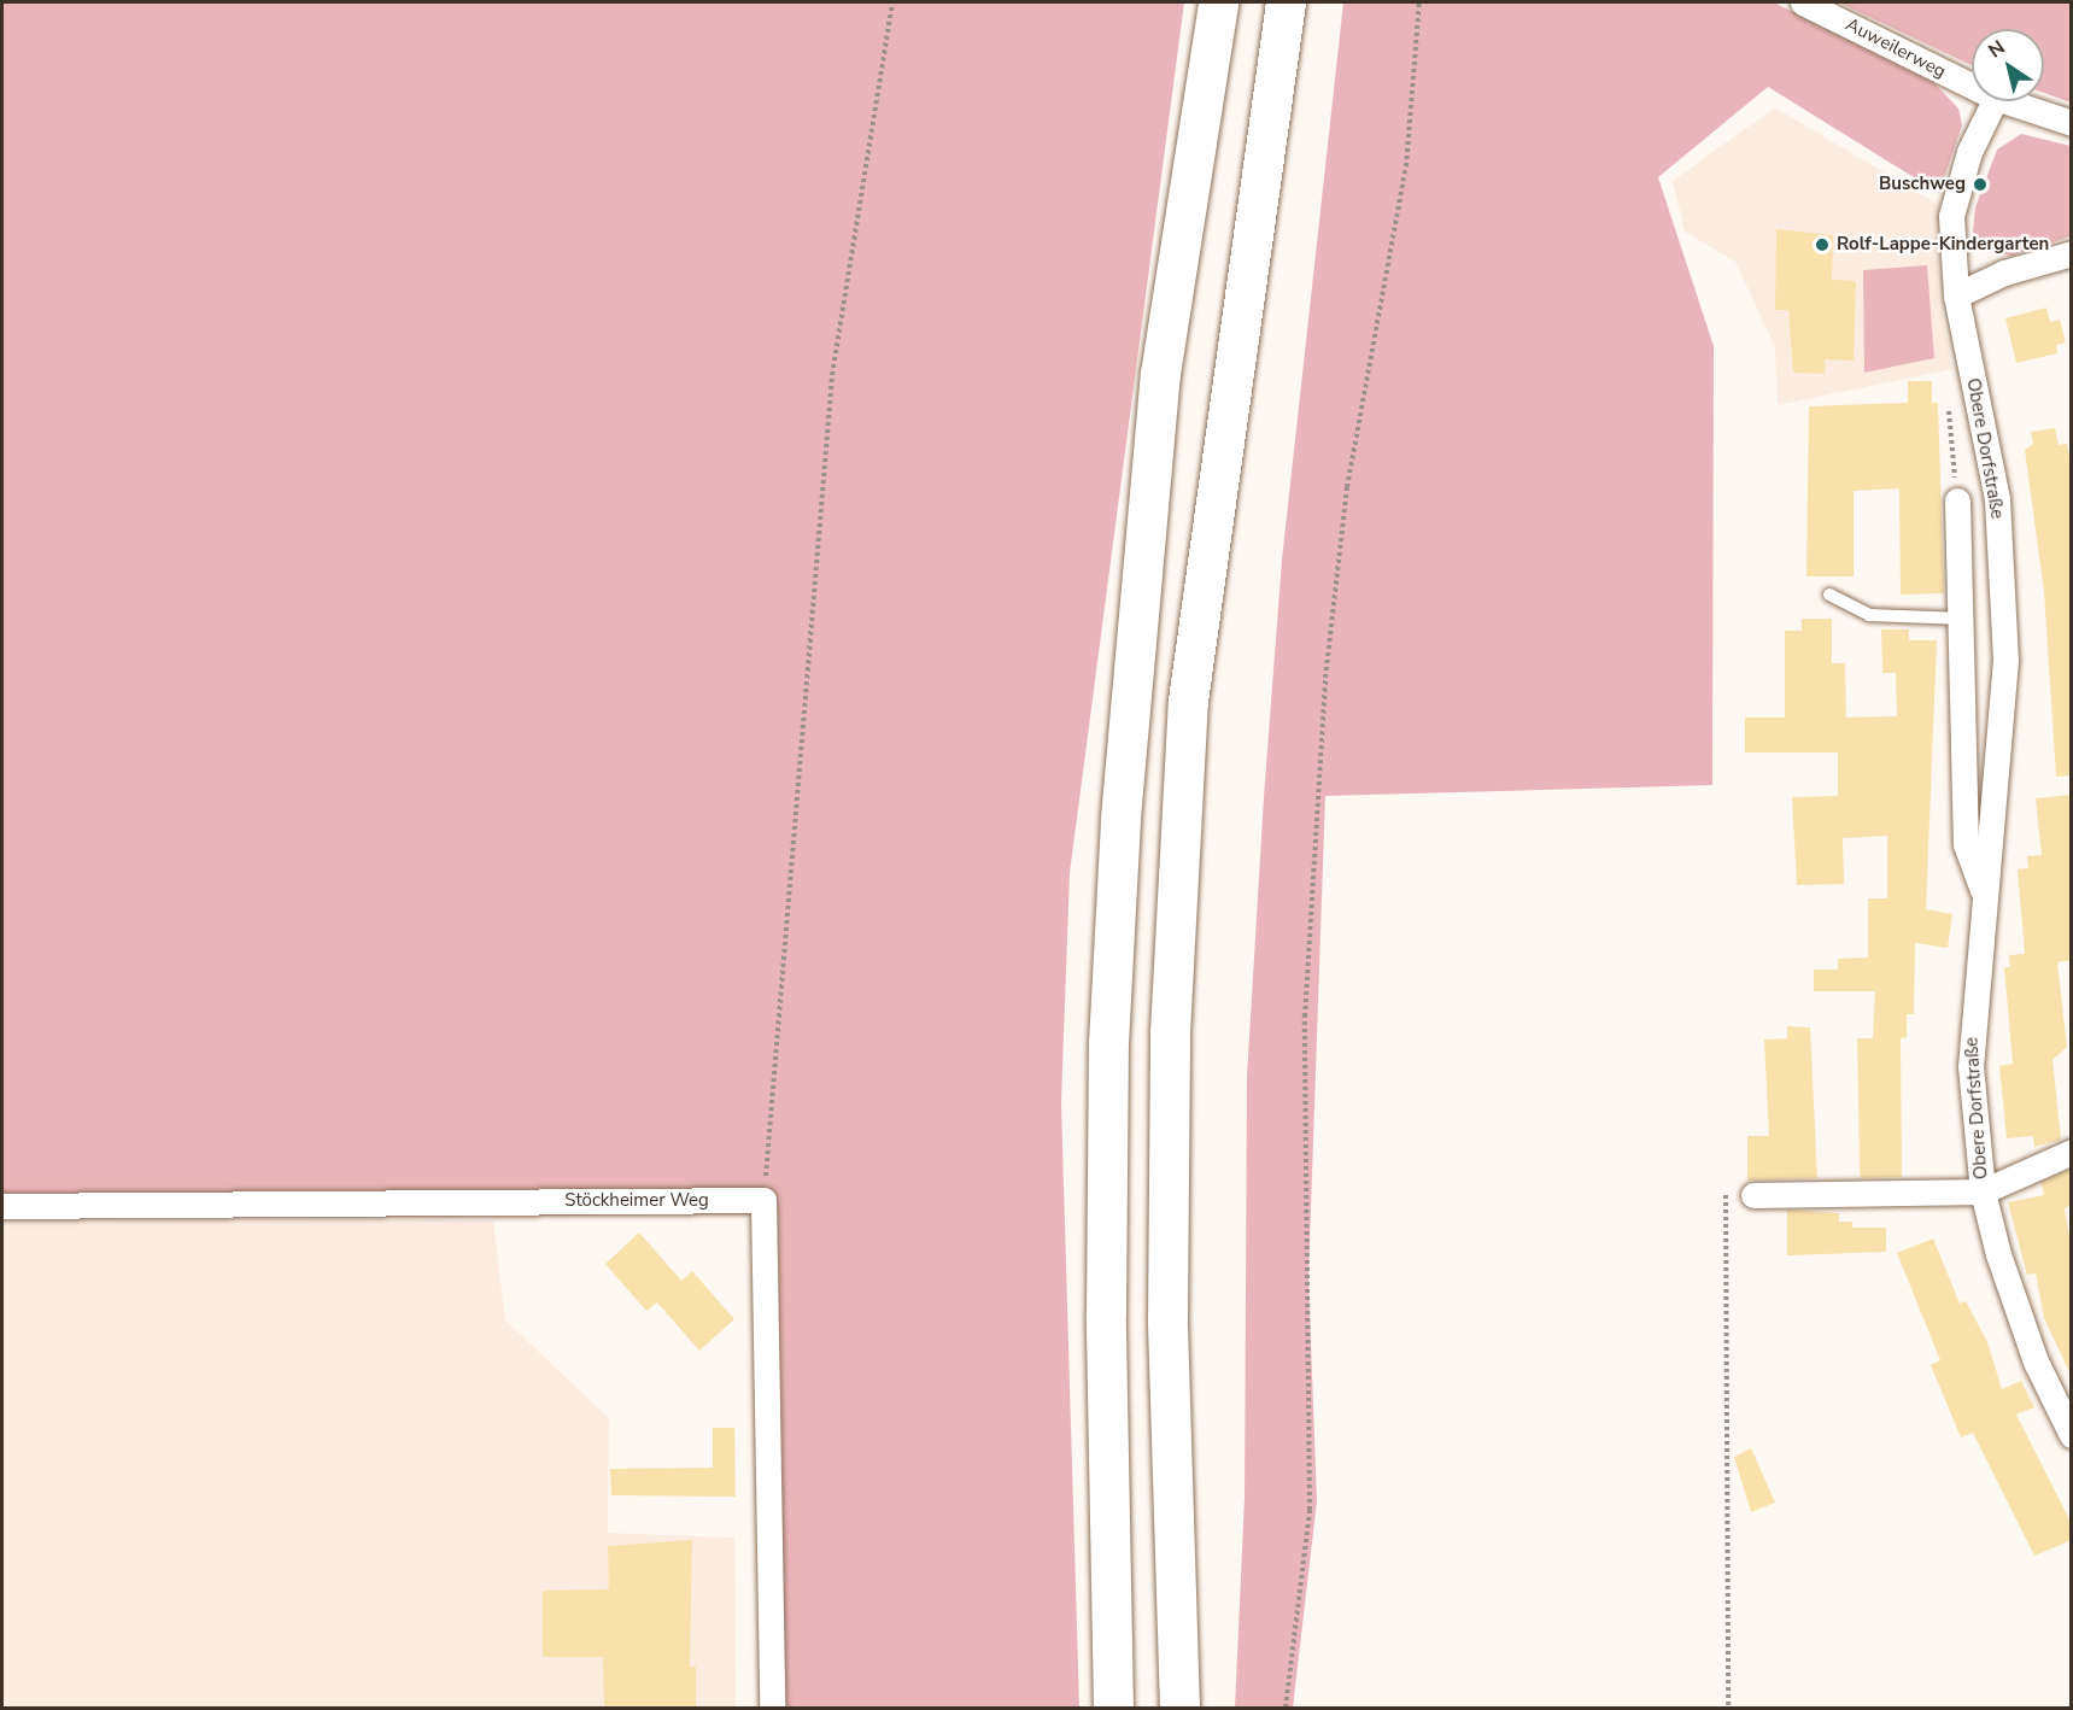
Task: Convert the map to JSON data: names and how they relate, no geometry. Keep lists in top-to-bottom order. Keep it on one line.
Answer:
{"streets":{"street":["Auweilerweg","Obere Dorfstraße","Stöckheimer Weg"]},"places":["Buschweg","Rolf-Lappe-Kindergarten"],"north":"top left"}
